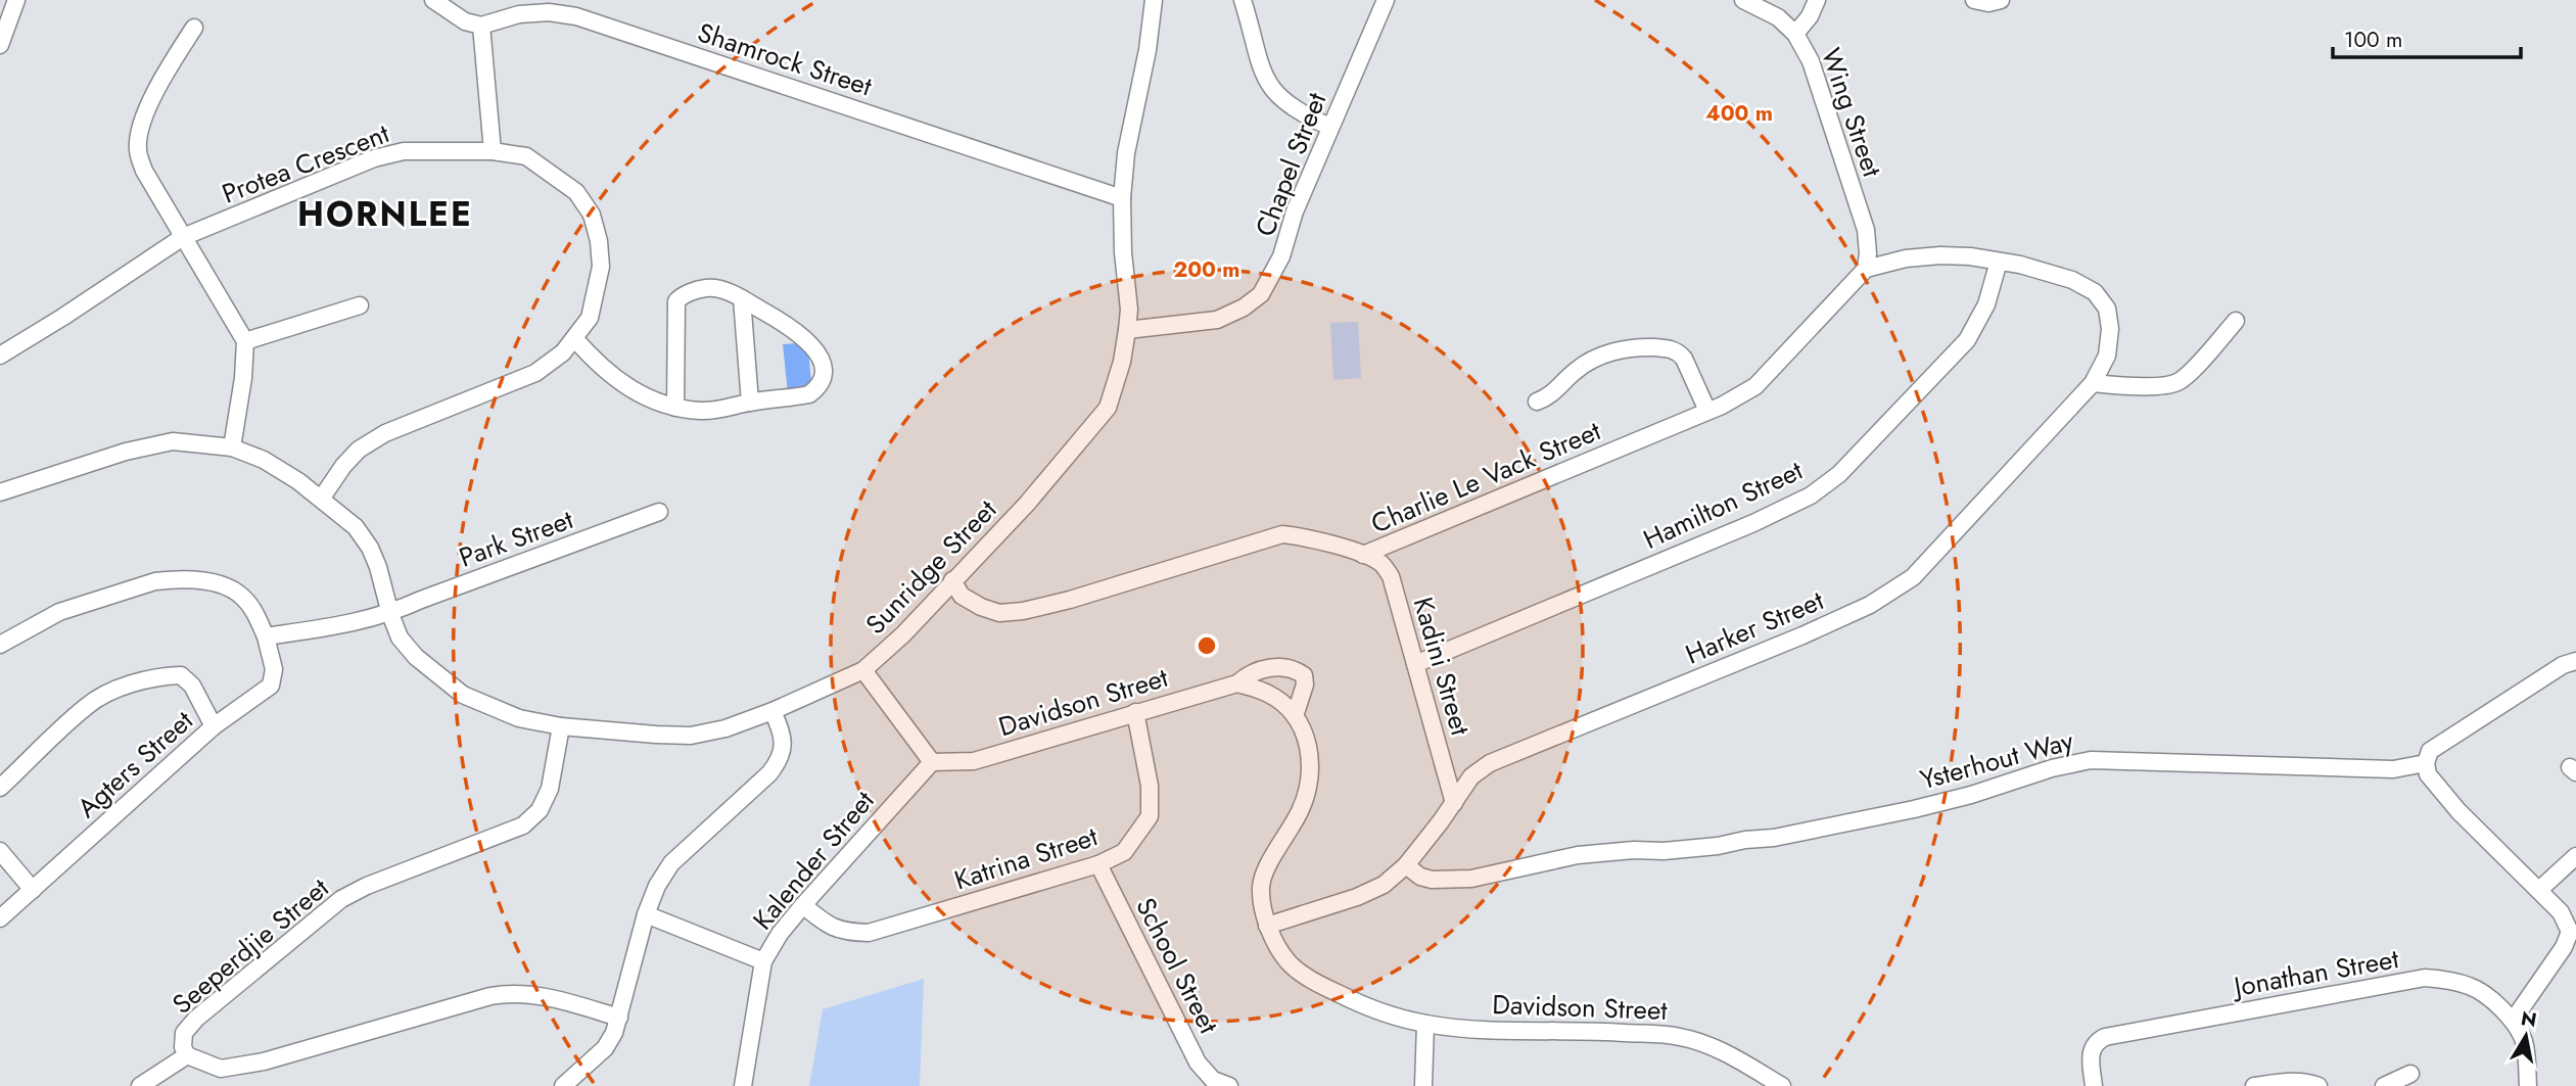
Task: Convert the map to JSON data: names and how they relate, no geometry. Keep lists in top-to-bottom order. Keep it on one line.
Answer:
{"streets":{"street":["Shamrock Street","Wing Street","Protea Crescent","Chapel Street","Charlie Le Vack Street","Hamilton Street","Park Street","Sunridge Street","Harker Street","Kadini Street","Davidson Street","Ysterhout Way","Agters Street","Katrina Street","Kalender Street","Seeperdjie Street","School Street","Jonathan Street"]},"crossings":[["Shamrock Street","Sunridge Street"],["Wing Street","Charlie Le Vack Street"],["Protea Crescent","Sunridge Street"],["Chapel Street","Sunridge Street"],["Charlie Le Vack Street","Sunridge Street"],["Charlie Le Vack Street","Kadini Street"],["Hamilton Street","Harker Street"],["Hamilton Street","Kadini Street"],["Park Street","Sunridge Street"],["Park Street","Agters Street"],["Sunridge Street","Seeperdjie Street"],["Harker Street","Kadini Street"],["Harker Street","Davidson Street"],["Harker Street","Ysterhout Way"],["Davidson Street","Katrina Street"],["Davidson Street","Kalender Street"],["Katrina Street","Kalender Street"],["Katrina Street","School Street"]],"districts":["HORNLEE"],"scale_bar":"100 m","north":"top","rings":["400 m","200 m"]}
